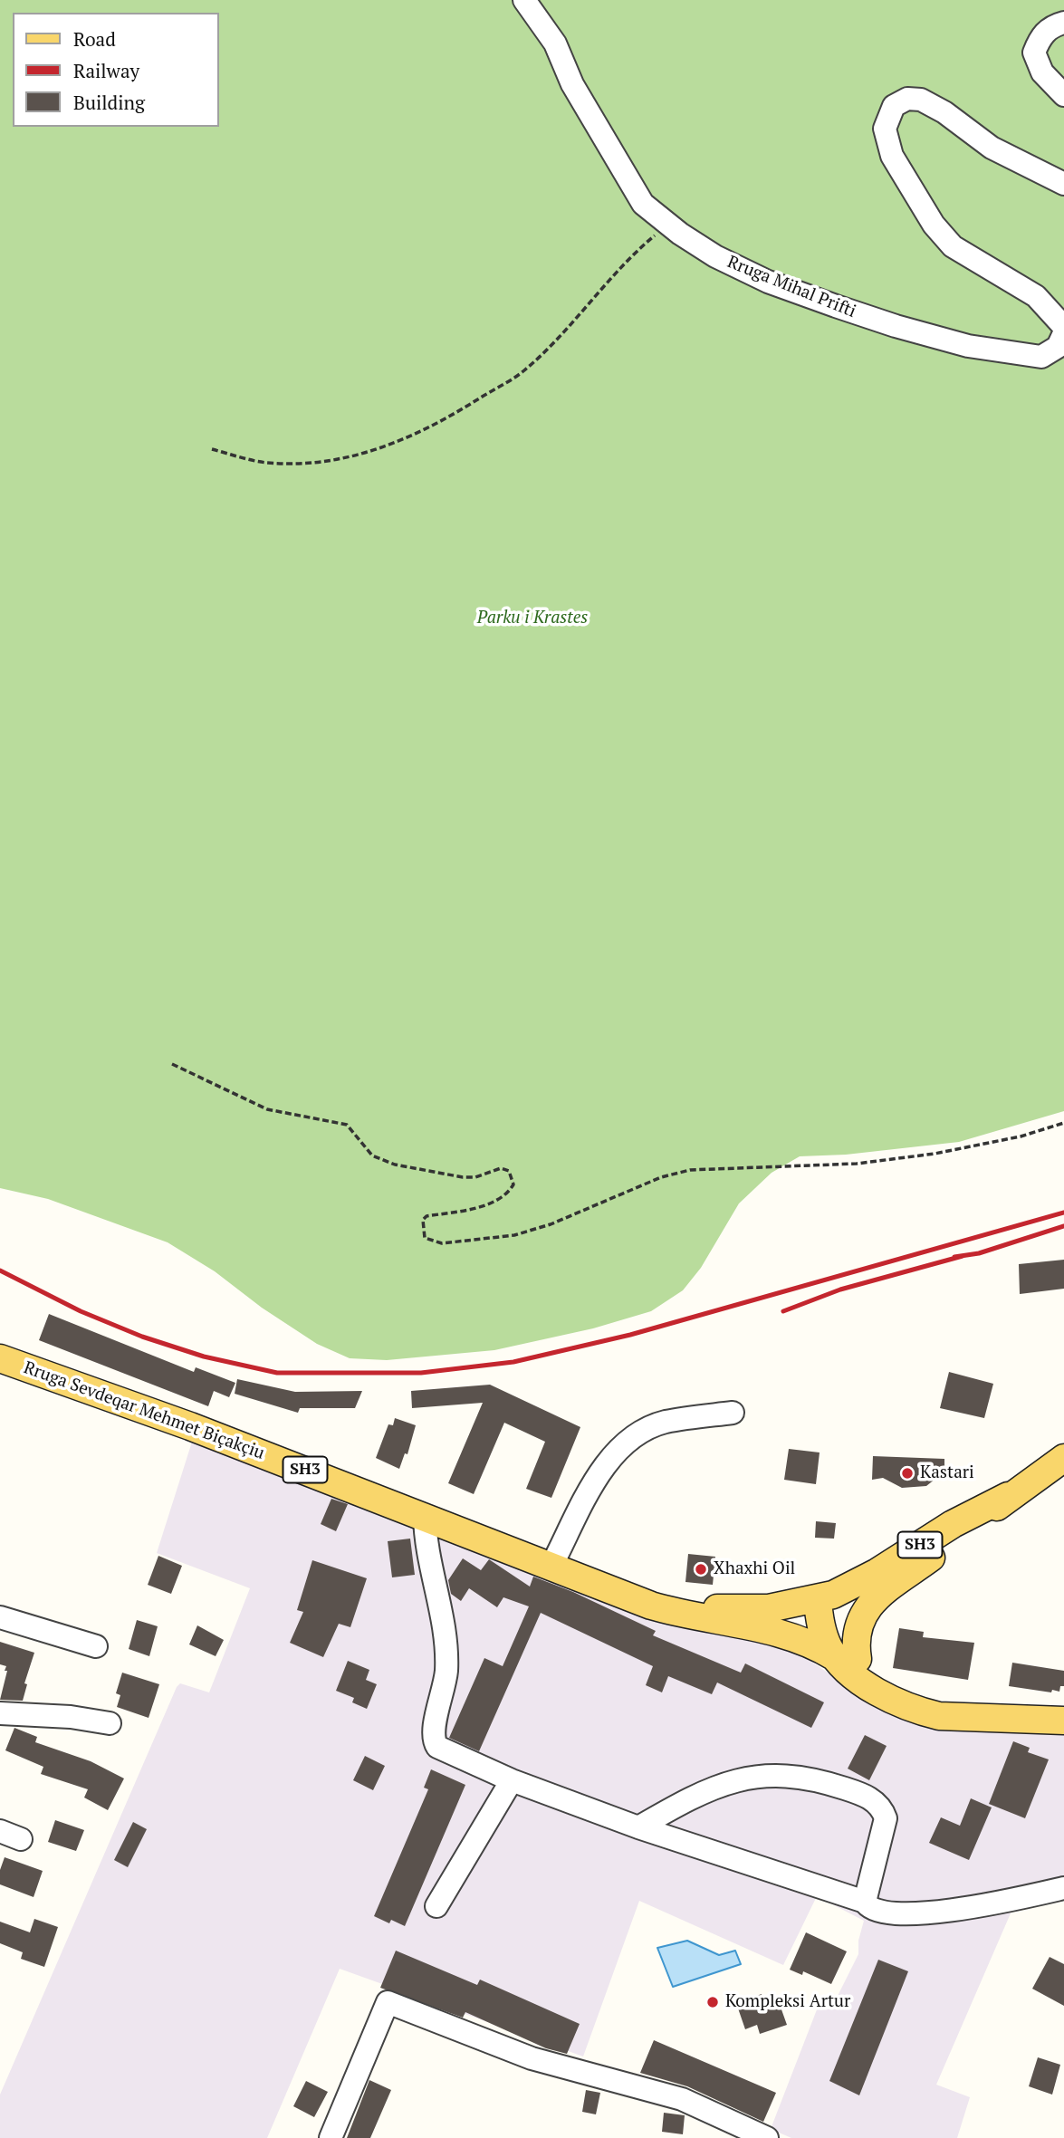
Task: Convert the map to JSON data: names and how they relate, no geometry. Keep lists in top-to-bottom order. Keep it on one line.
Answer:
{"streets":{"main road":["Rruga Sevdeqar Mehmet Biçakçiu","SH3"],"street":["Rruga Mihal Prifti"]},"crossings":[["Rruga Sevdeqar Mehmet Biçakçiu","SH3"]],"parks":["Parku i Krastes"],"places":["Kastari","Xhaxhi Oil","Kompleksi Artur"],"legend":["Road","Railway","Building"]}
